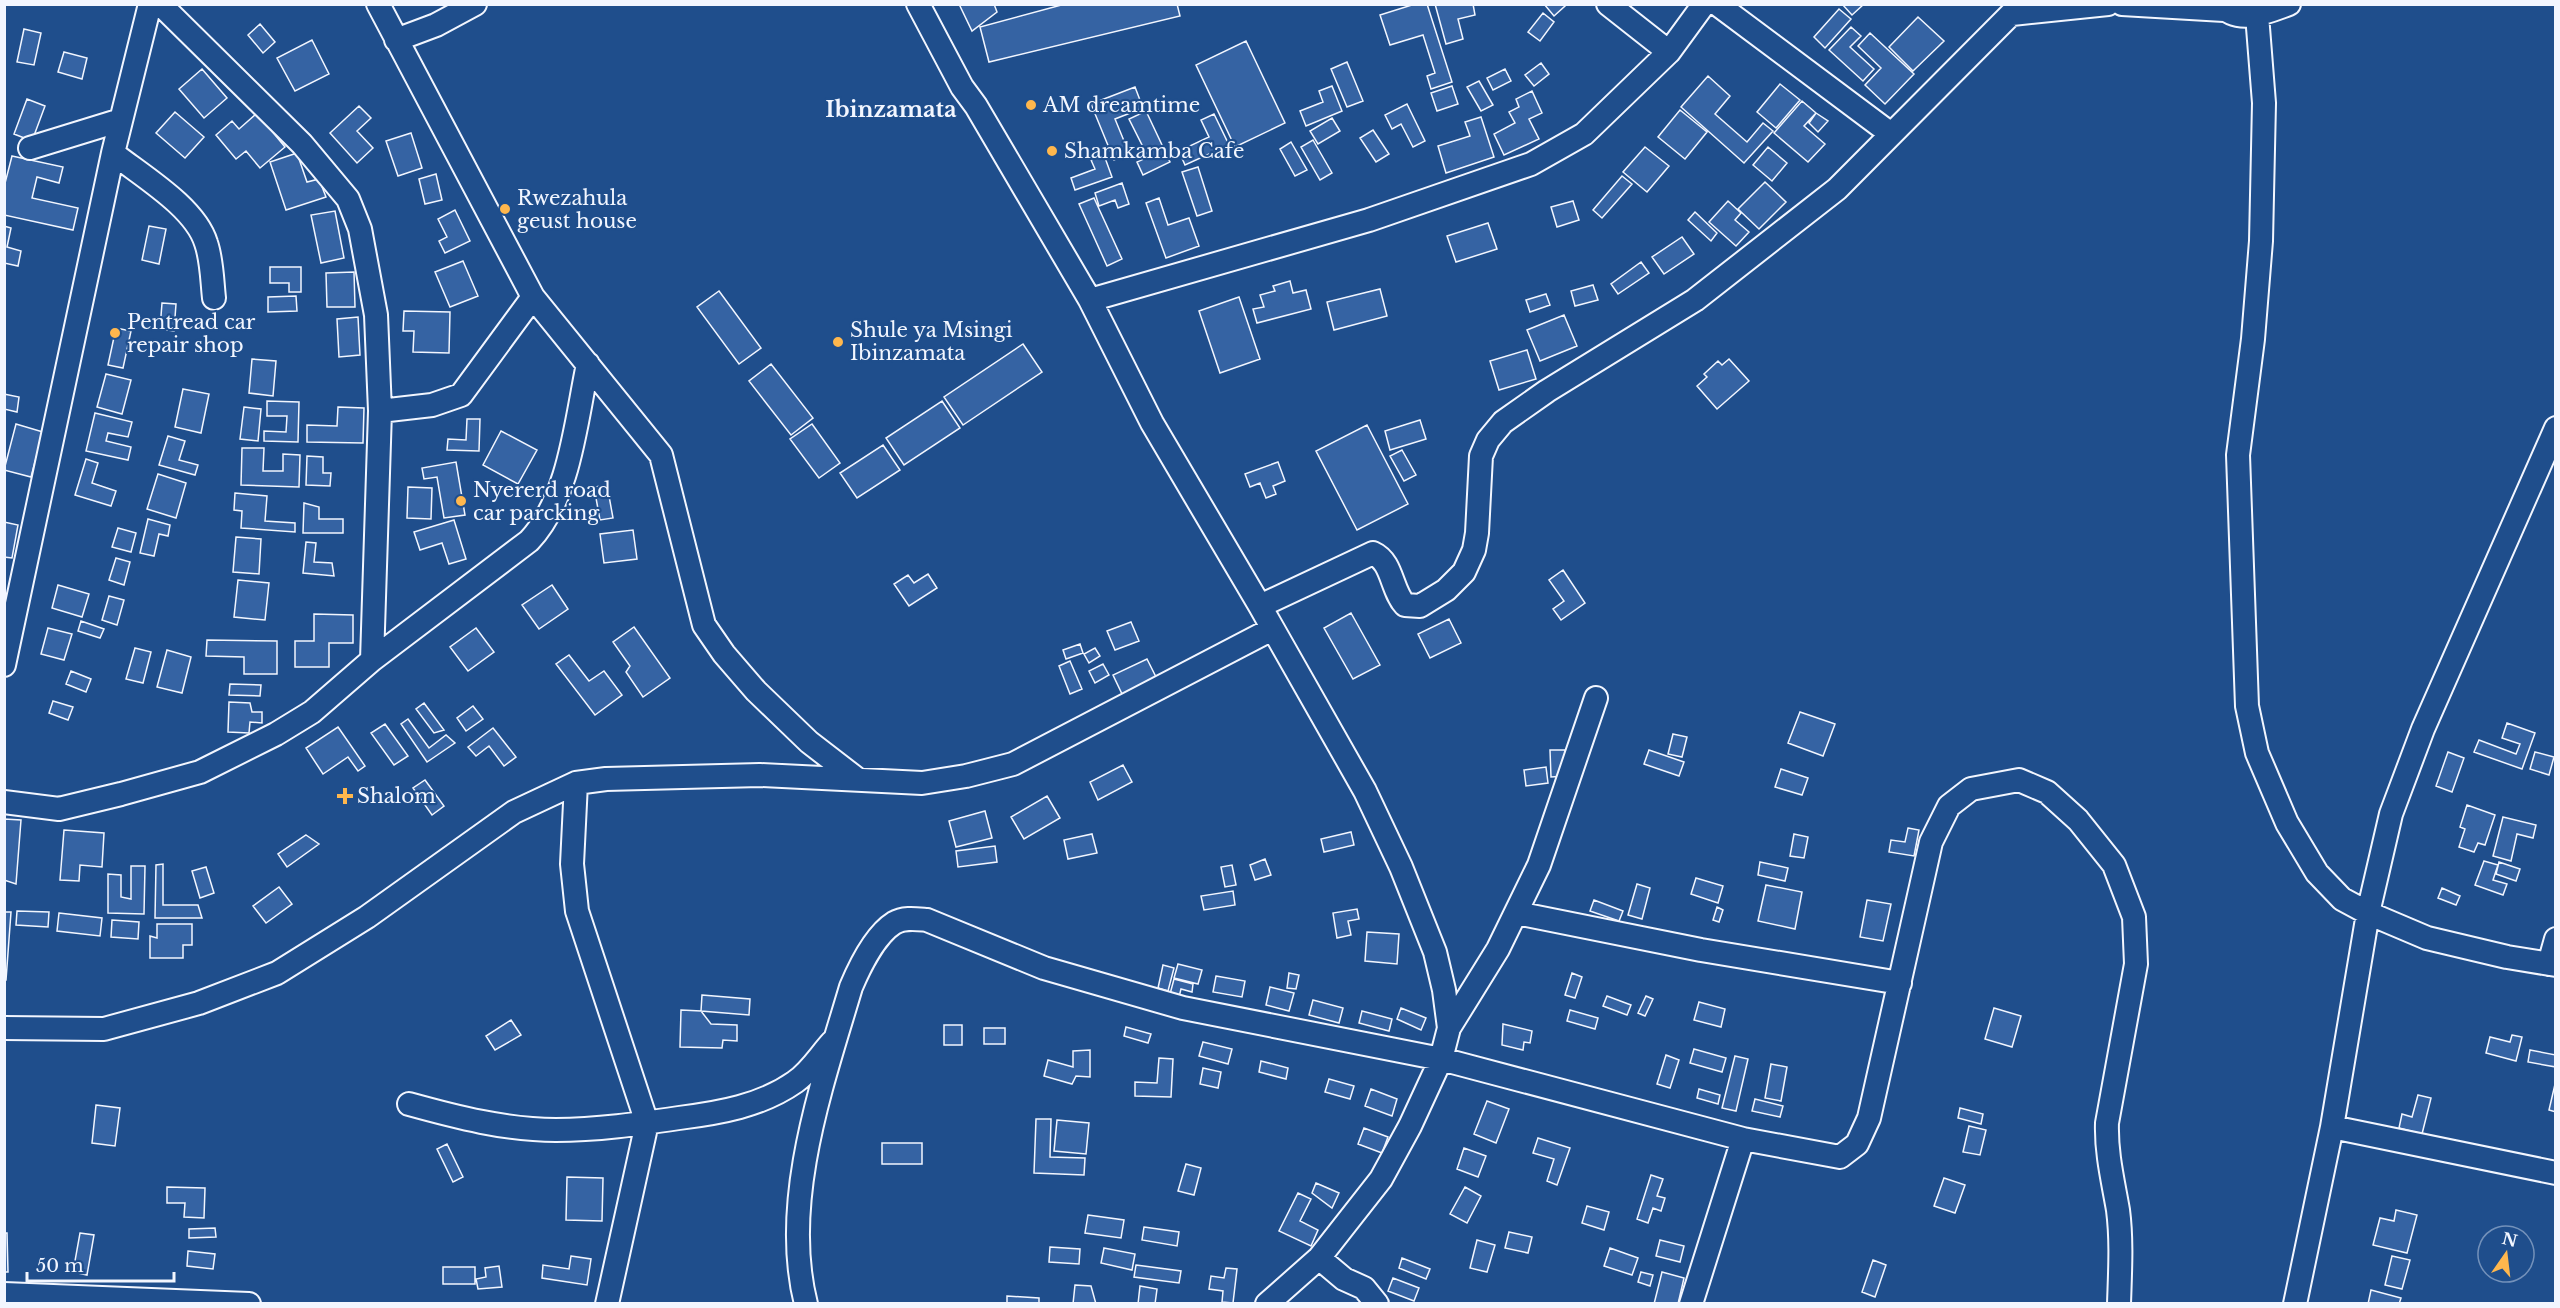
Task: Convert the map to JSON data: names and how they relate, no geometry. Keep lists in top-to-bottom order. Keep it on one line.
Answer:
{"districts":["Ibinzamata"],"places":{"other":["AM dreamtime","Shamkamba Cafe","Rwezahula geust house","Pentread car repair shop","Shule ya Msingi Ibinzamata","Nyererd road car parcking"],"health":["Shalom"]},"scale_bar":"50 m","north":"top"}
